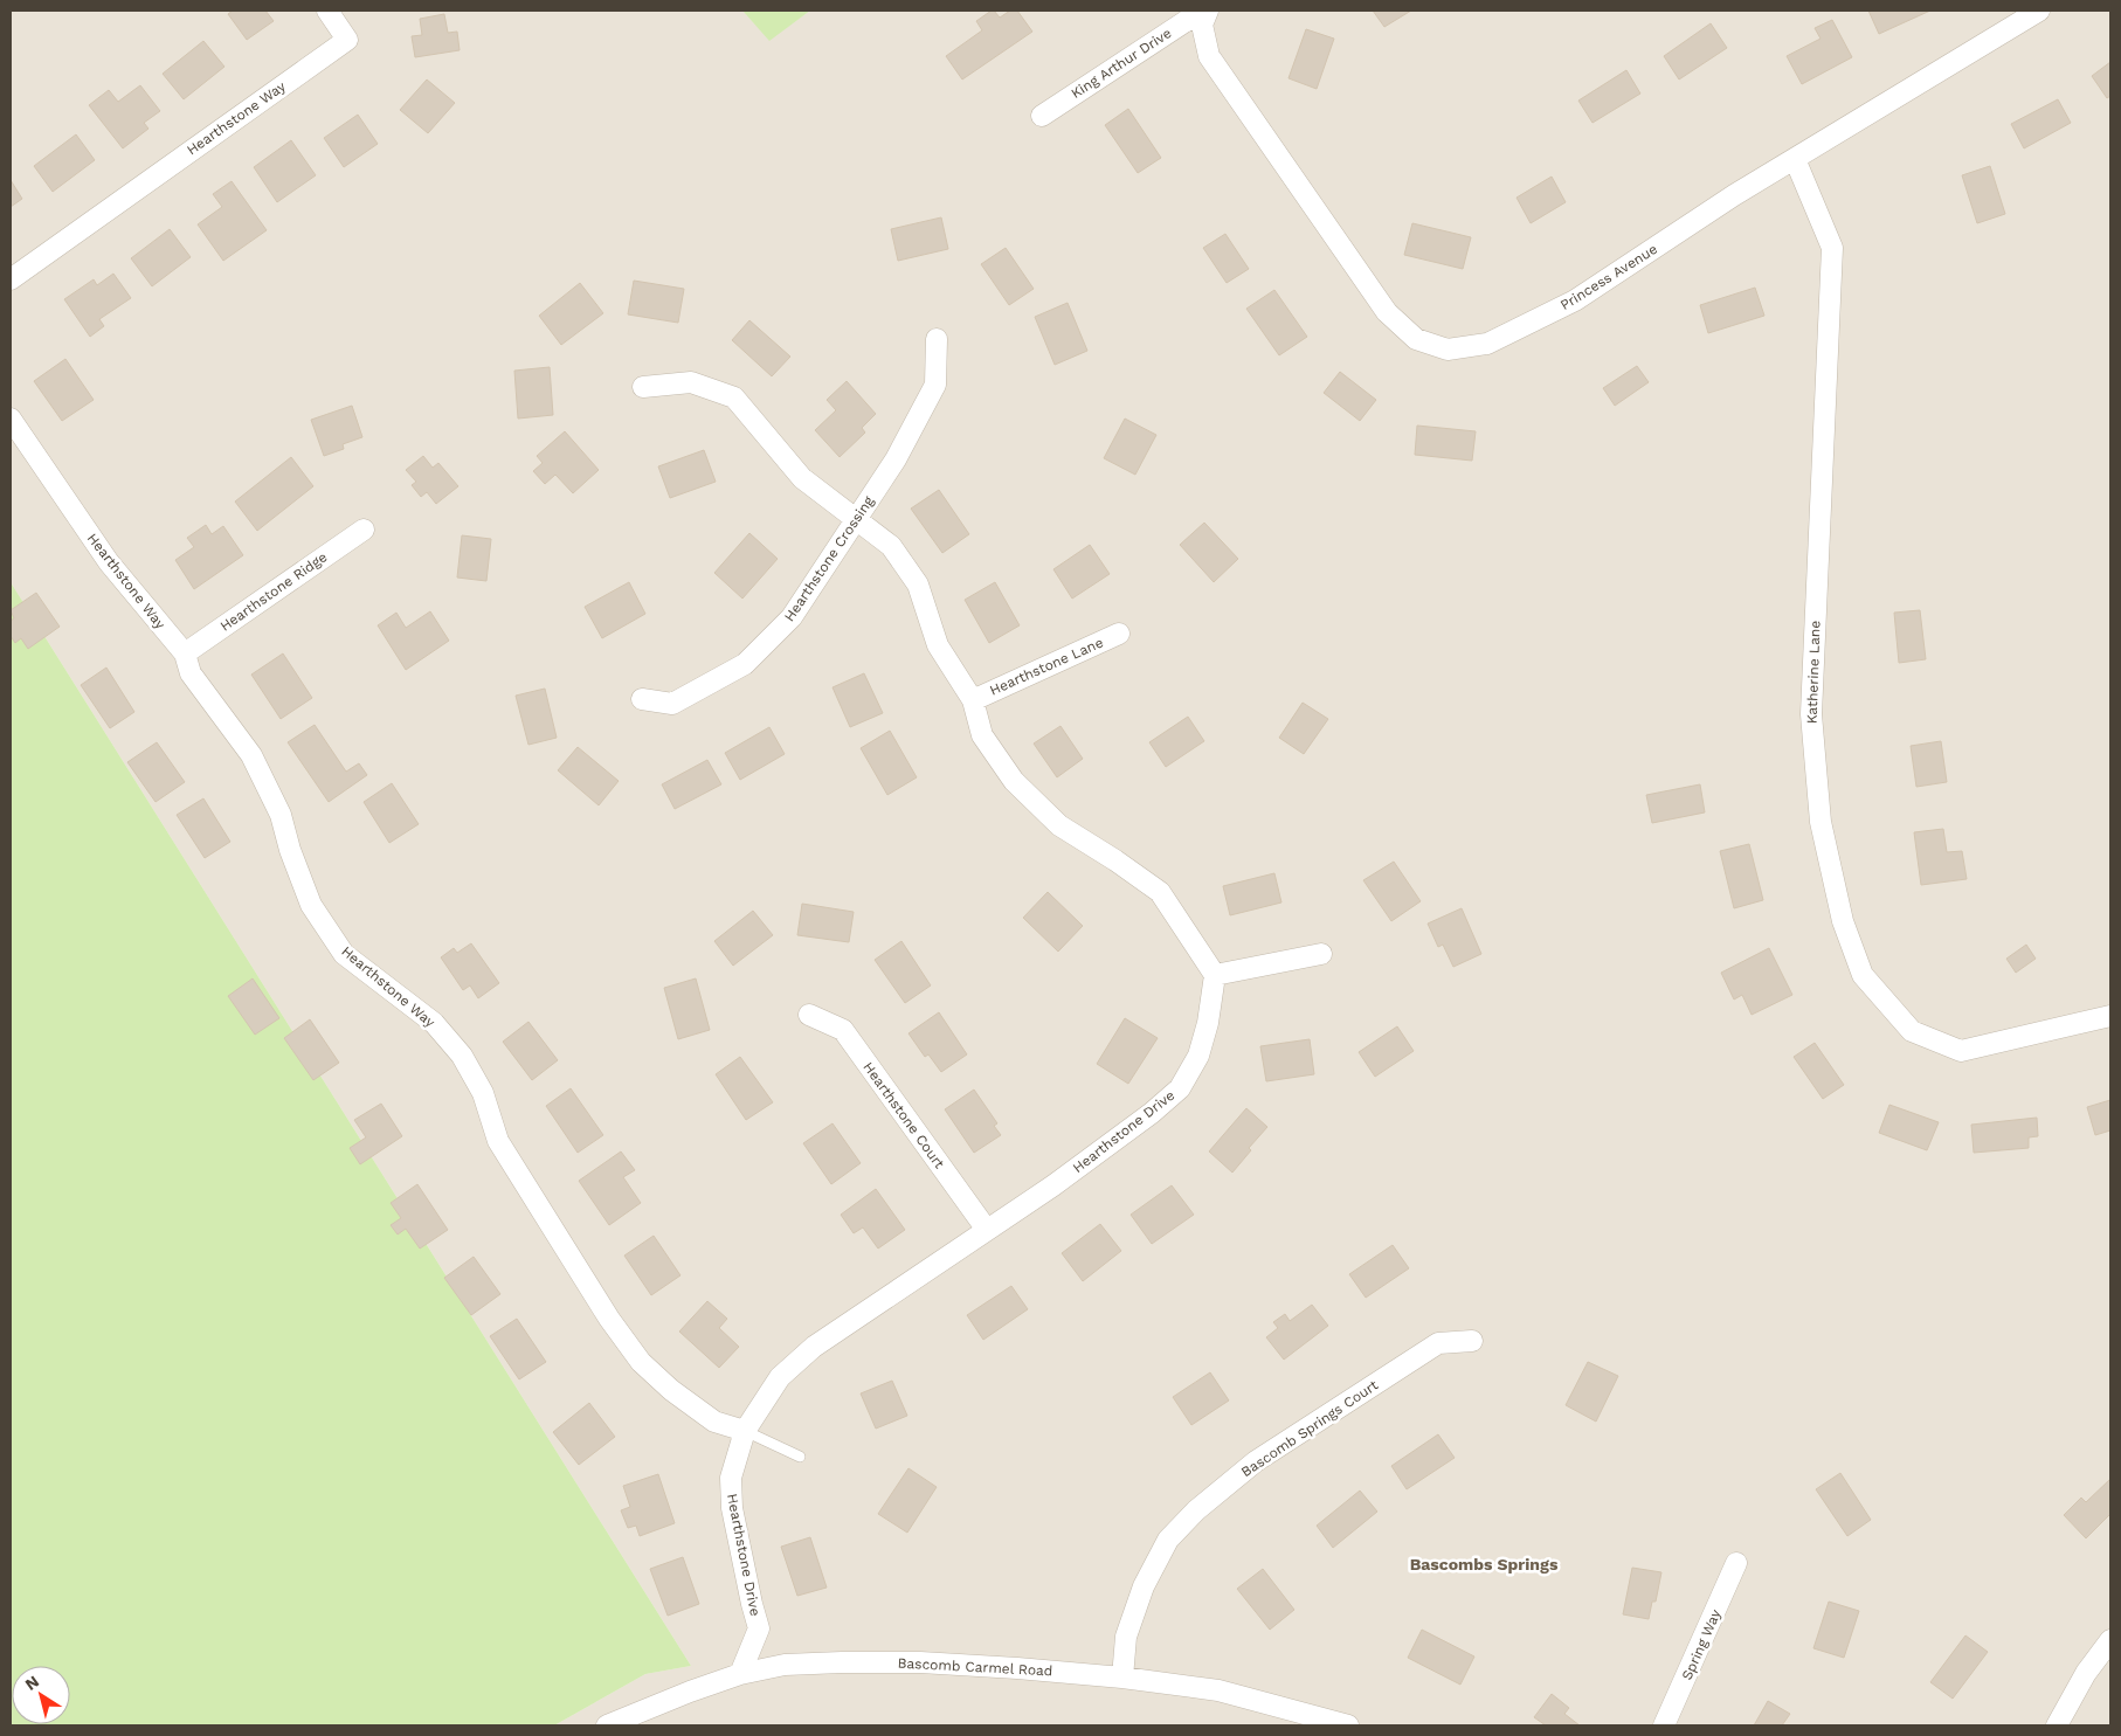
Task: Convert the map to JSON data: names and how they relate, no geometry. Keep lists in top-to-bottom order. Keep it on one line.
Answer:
{"streets":{"street":["King Arthur Drive","Hearthstone Way","Princess Avenue","Hearthstone Crossing","Hearthstone Ridge","Hearthstone Lane","Katherine Lane","Hearthstone Court","Hearthstone Drive","Bascomb Springs Court","Spring Way","Bascomb Carmel Road"]},"crossings":[["Hearthstone Way","Hearthstone Ridge"],["Hearthstone Way","Hearthstone Drive"],["Princess Avenue","Katherine Lane"],["Hearthstone Court","Hearthstone Drive"],["Hearthstone Drive","Bascomb Carmel Road"],["Bascomb Springs Court","Bascomb Carmel Road"]],"districts":["Bascombs Springs"],"north":"top left"}
